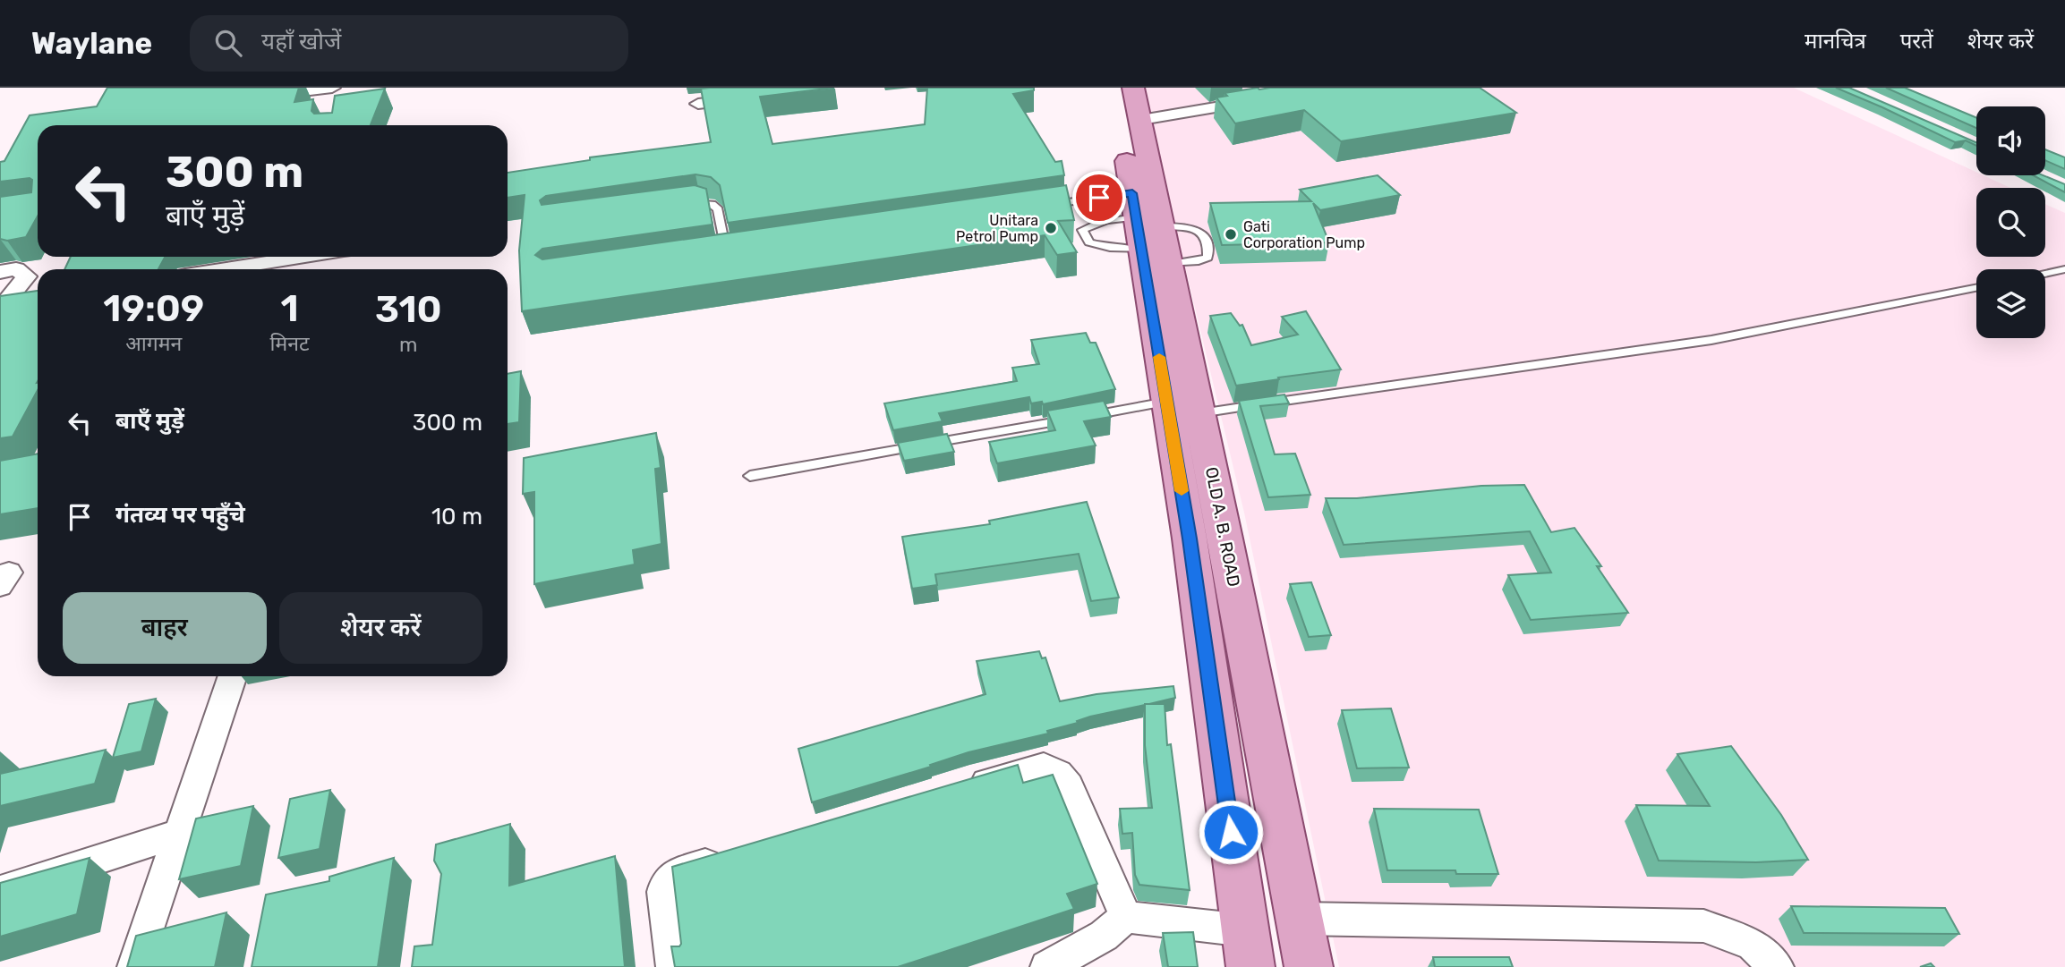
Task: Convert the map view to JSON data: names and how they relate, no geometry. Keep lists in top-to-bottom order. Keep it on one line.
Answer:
{"streets":{"main road":["OLD A. B. ROAD"]},"places":["Unitara Petrol Pump","Gati Corporation Pump"],"page":{"header":"Waylane","search":"यहाँ खोजें","nav":["मानचित्र","परतें","शेयर करें"],"turn":["300 m","बाएँ मुड़ें"],"eta":["19:09","आगमन","1","मिनट","310","m"],"list":[{"name":"बाएँ मुड़ें","value":"300 m"},{"name":"गंतव्य पर पहुँचे","value":"10 m"}],"buttons":["बाहर","शेयर करें"]}}
